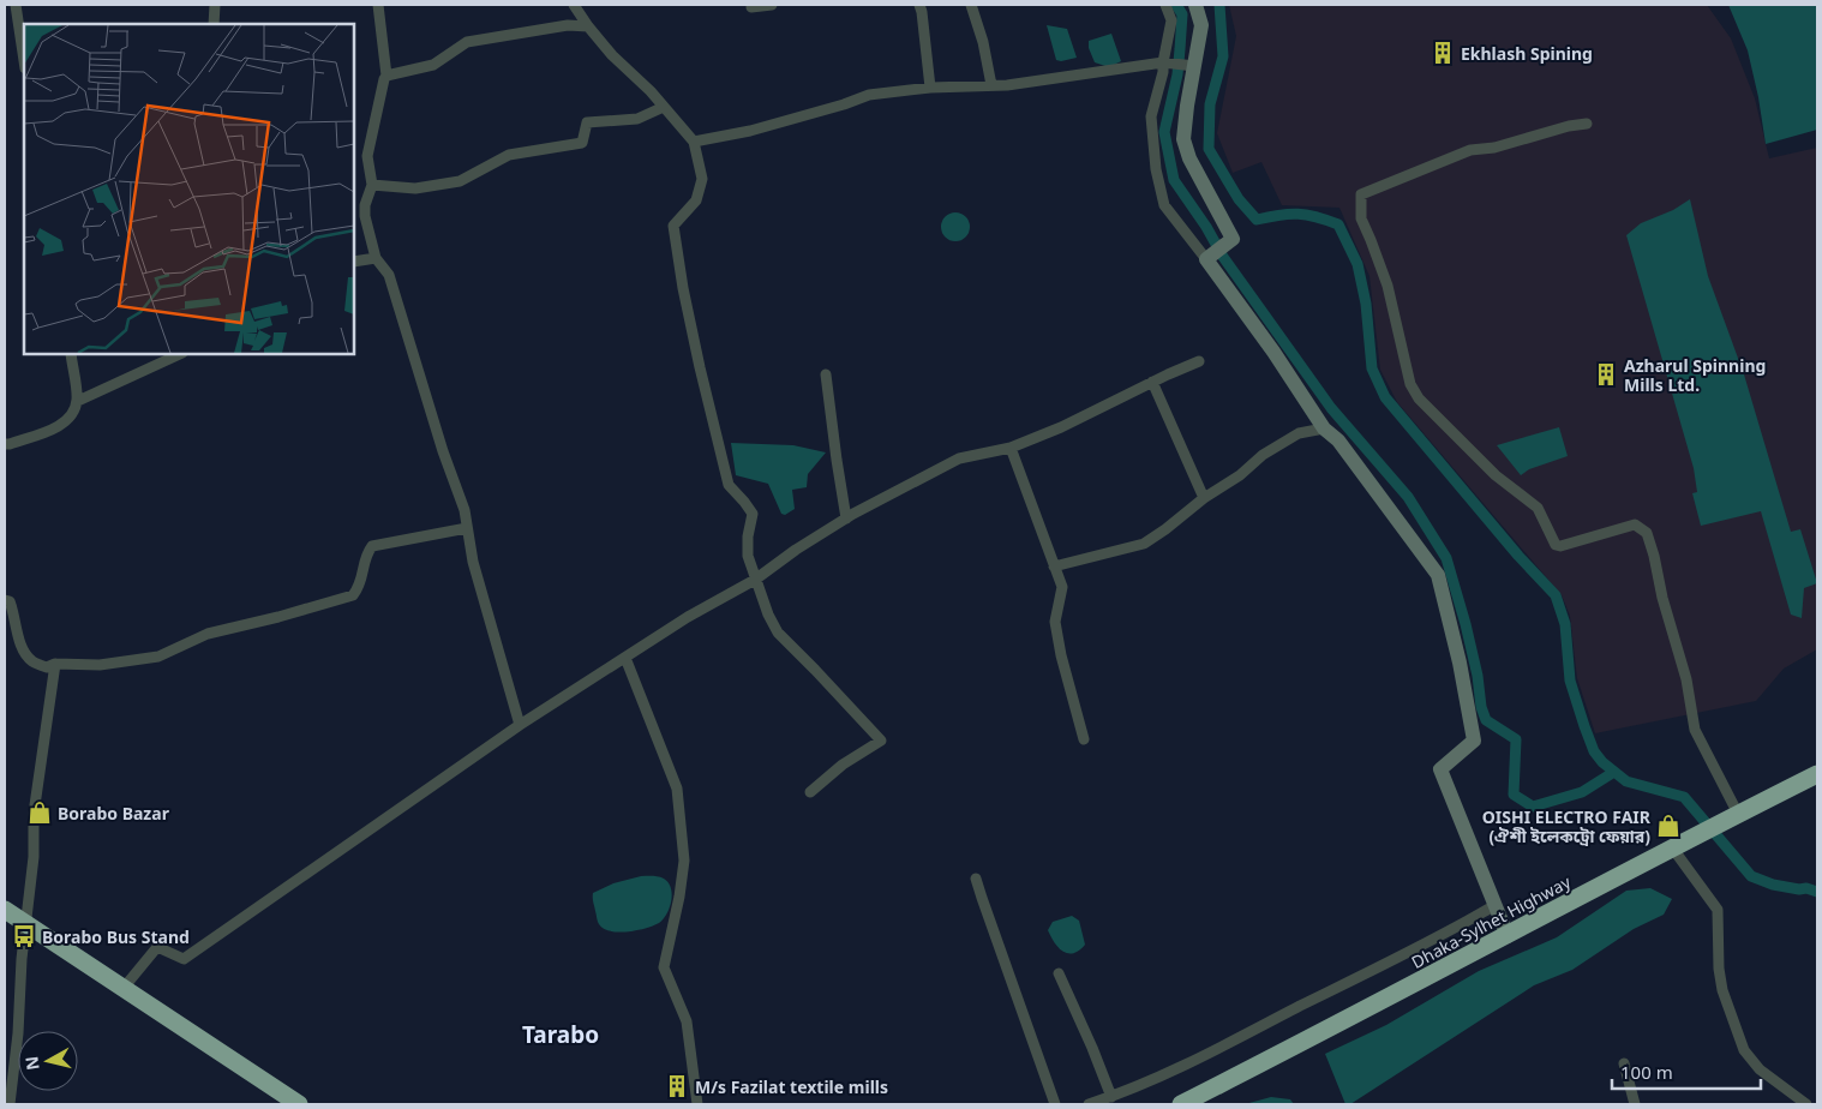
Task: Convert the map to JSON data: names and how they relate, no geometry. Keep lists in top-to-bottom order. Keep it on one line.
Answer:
{"streets":{"highway":["Dhaka-Sylhet Highway"]},"districts":["Tarabo"],"places":{"building":["Ekhlash Spining","Azharul Spinning Mills Ltd.","M/s Fazilat textile mills"],"shop":["Borabo Bazar","OISHI ELECTRO FAIR (ঐশী ইলেকট্রো ফেয়ার)"],"bus stop":["Borabo Bus Stand"]},"scale_bar":"100 m","north":"left"}
